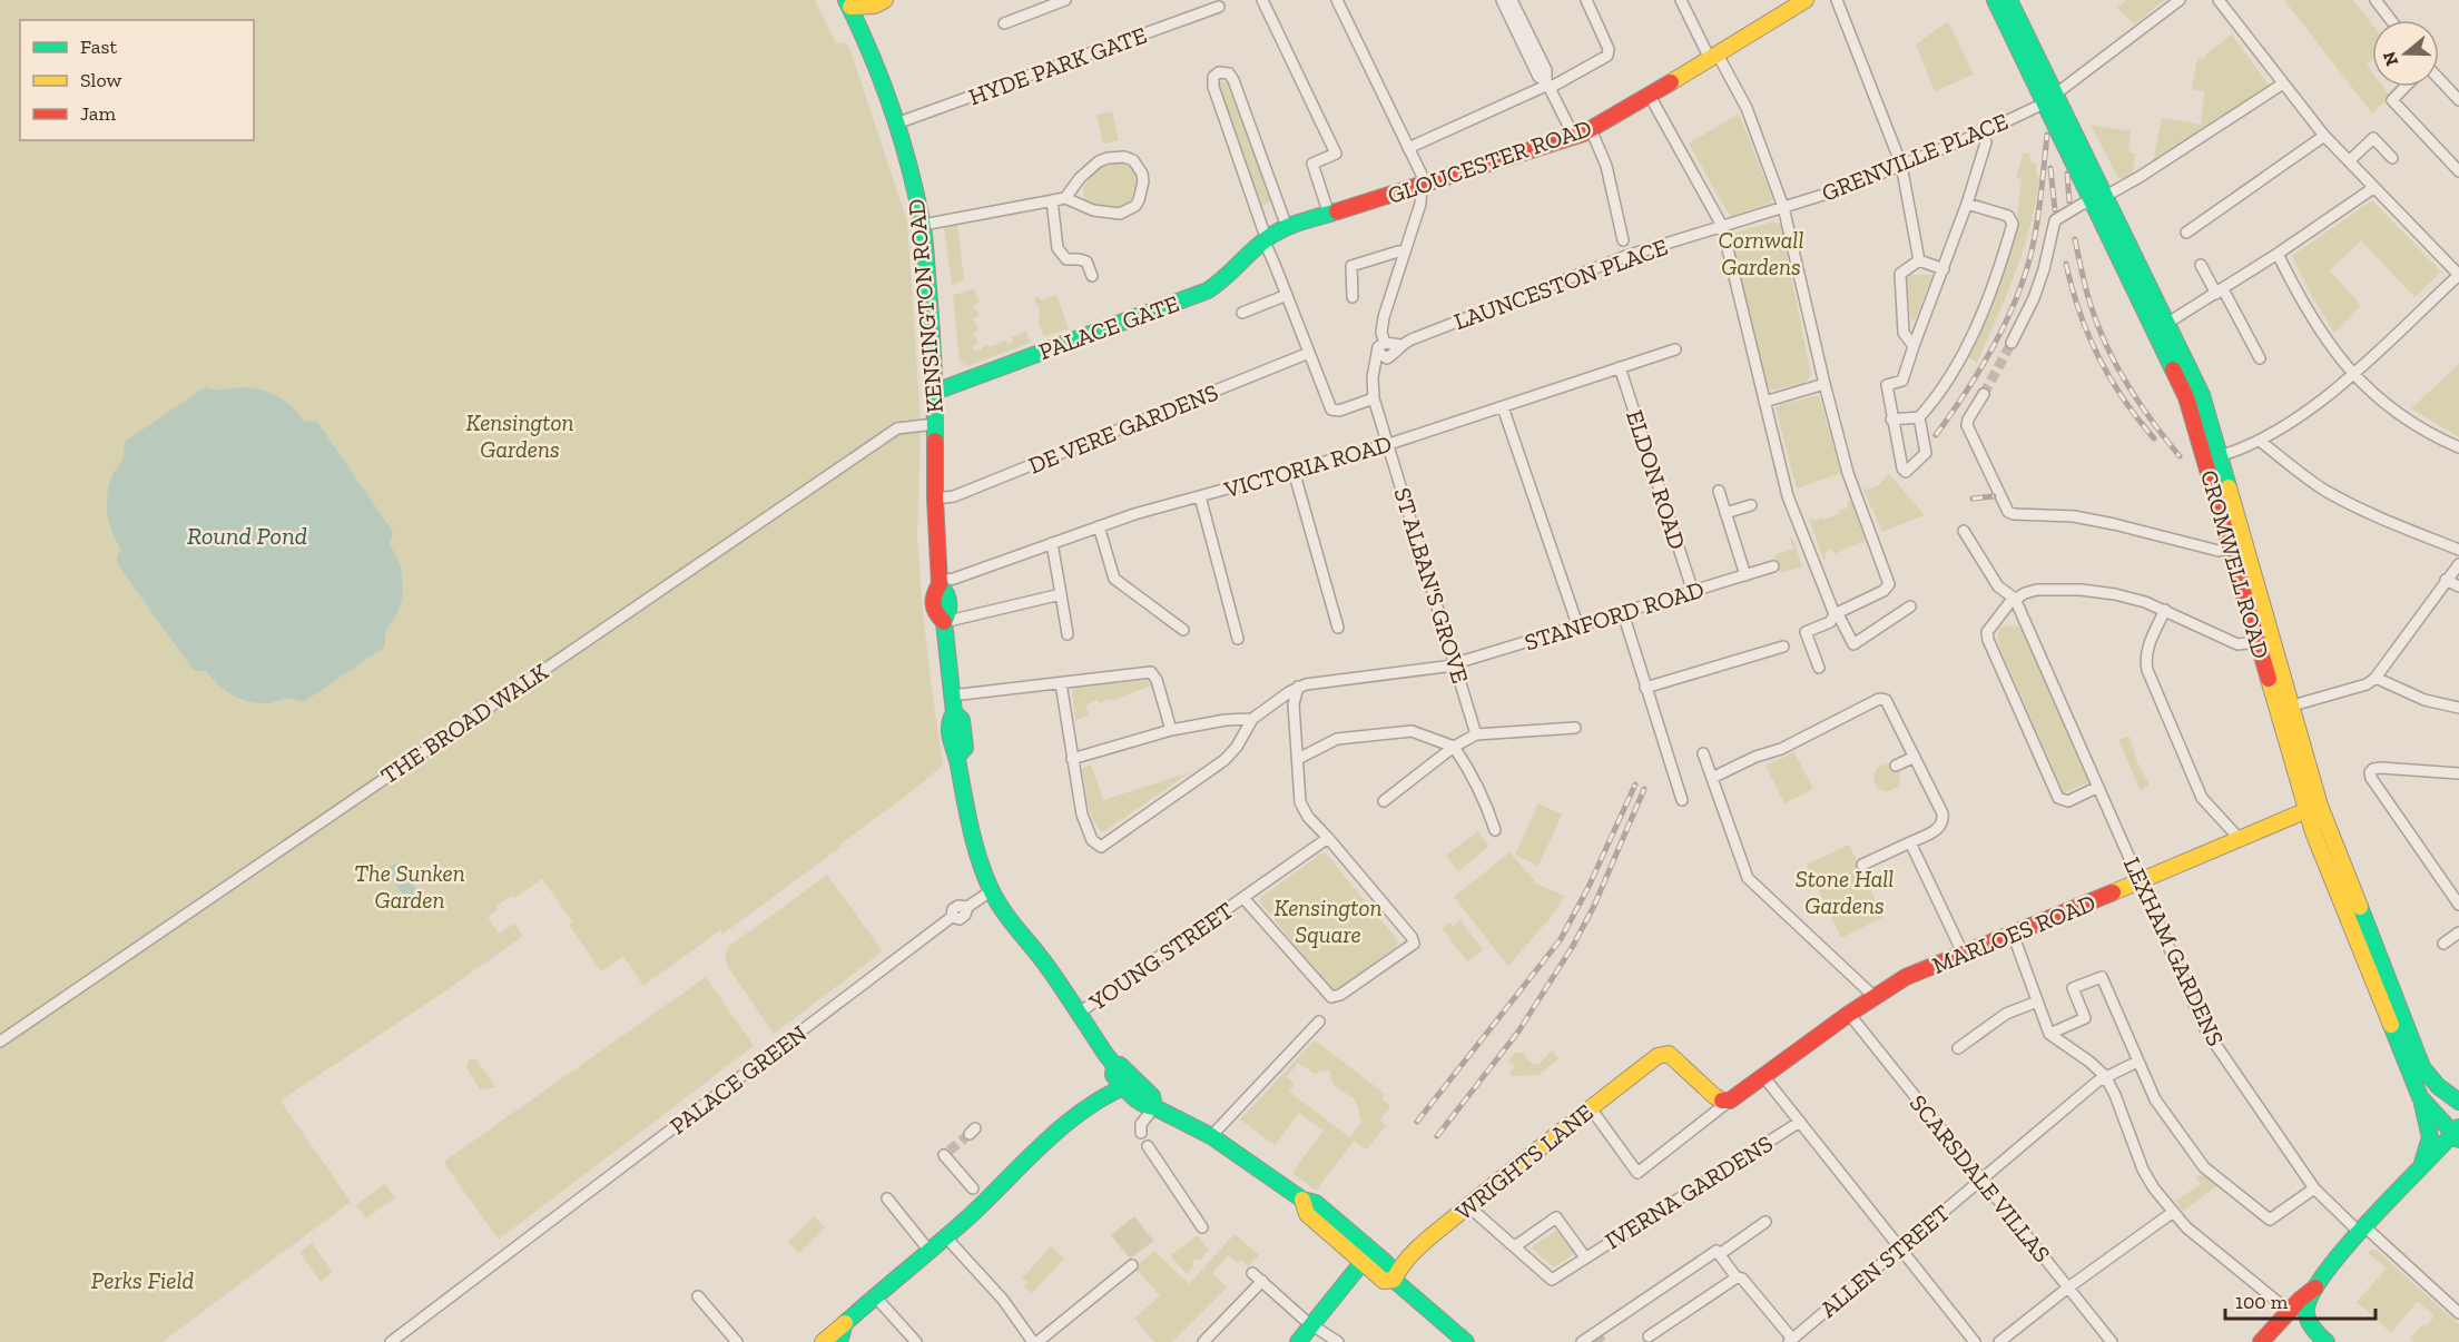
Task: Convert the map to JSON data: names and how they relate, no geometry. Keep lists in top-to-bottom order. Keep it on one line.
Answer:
{"streets":{"main road":["GLOUCESTER ROAD","KENSINGTON ROAD","PALACE GATE","CROMWELL ROAD","MARLOES ROAD","WRIGHTS LANE"],"street":["HYDE PARK GATE","GRENVILLE PLACE","LAUNCESTON PLACE","DE VERE GARDENS","VICTORIA ROAD","ELDON ROAD","ST ALBAN'S GROVE","STANFORD ROAD","THE BROAD WALK","LEXHAM GARDENS","YOUNG STREET","PALACE GREEN","SCARSDALE VILLAS","IVERNA GARDENS","ALLEN STREET"]},"crossings":[["HYDE PARK GATE","KENSINGTON ROAD"],["GRENVILLE PLACE","CROMWELL ROAD"],["GLOUCESTER ROAD","PALACE GATE"],["KENSINGTON ROAD","PALACE GATE"],["KENSINGTON ROAD","DE VERE GARDENS"],["KENSINGTON ROAD","VICTORIA ROAD"],["KENSINGTON ROAD","THE BROAD WALK"],["KENSINGTON ROAD","YOUNG STREET"],["KENSINGTON ROAD","PALACE GREEN"],["VICTORIA ROAD","ELDON ROAD"],["VICTORIA ROAD","ST ALBAN'S GROVE"],["ELDON ROAD","STANFORD ROAD"],["CROMWELL ROAD","MARLOES ROAD"],["ST ALBAN'S GROVE","STANFORD ROAD"],["MARLOES ROAD","LEXHAM GARDENS"],["MARLOES ROAD","WRIGHTS LANE"],["MARLOES ROAD","SCARSDALE VILLAS"],["SCARSDALE VILLAS","ALLEN STREET"]],"water":["Round Pond"],"parks":["Cornwall Gardens","Kensington Gardens","The Sunken Garden","Stone Hall Gardens","Kensington Square","Perks Field"],"legend":["Fast","Slow","Jam"],"scale_bar":"100 m","north":"left"}
